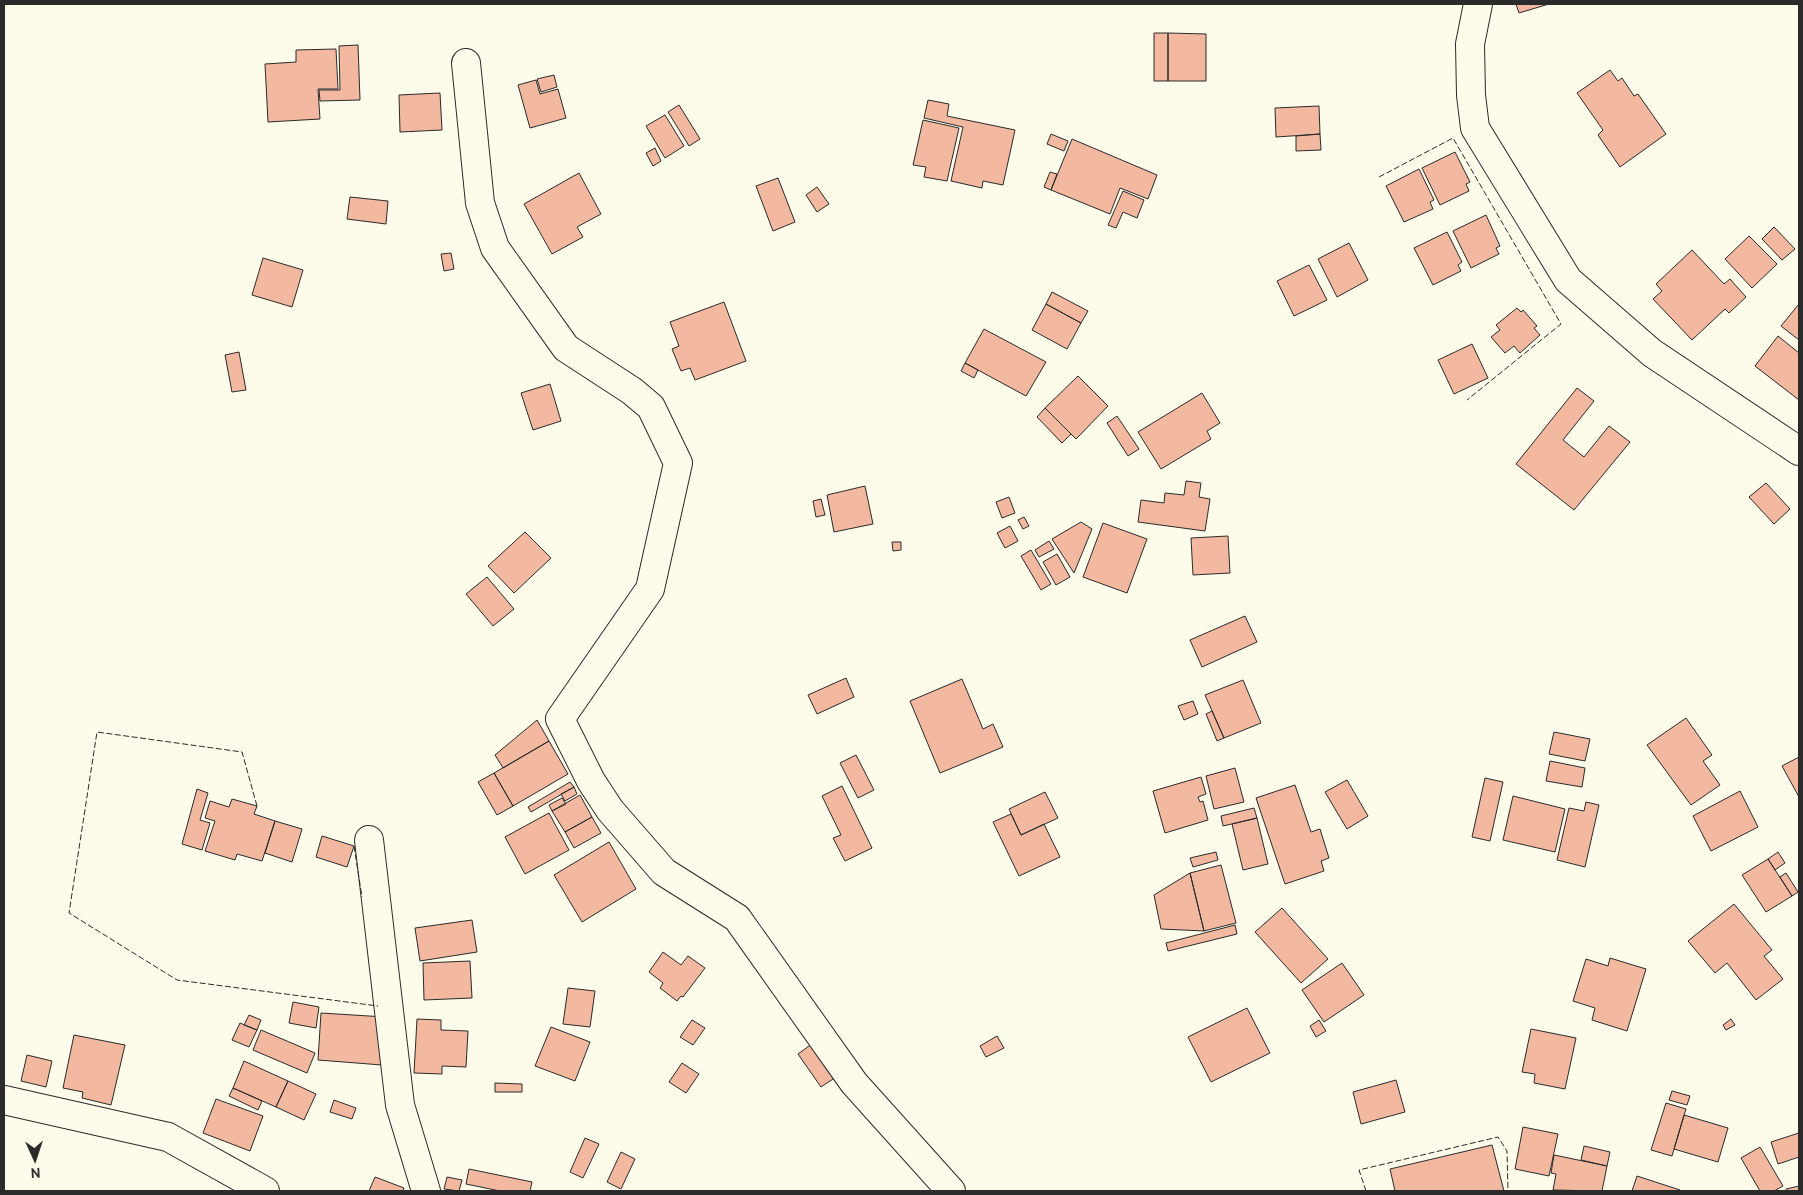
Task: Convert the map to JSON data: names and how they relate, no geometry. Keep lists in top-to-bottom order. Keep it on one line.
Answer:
{"north":"bottom"}
